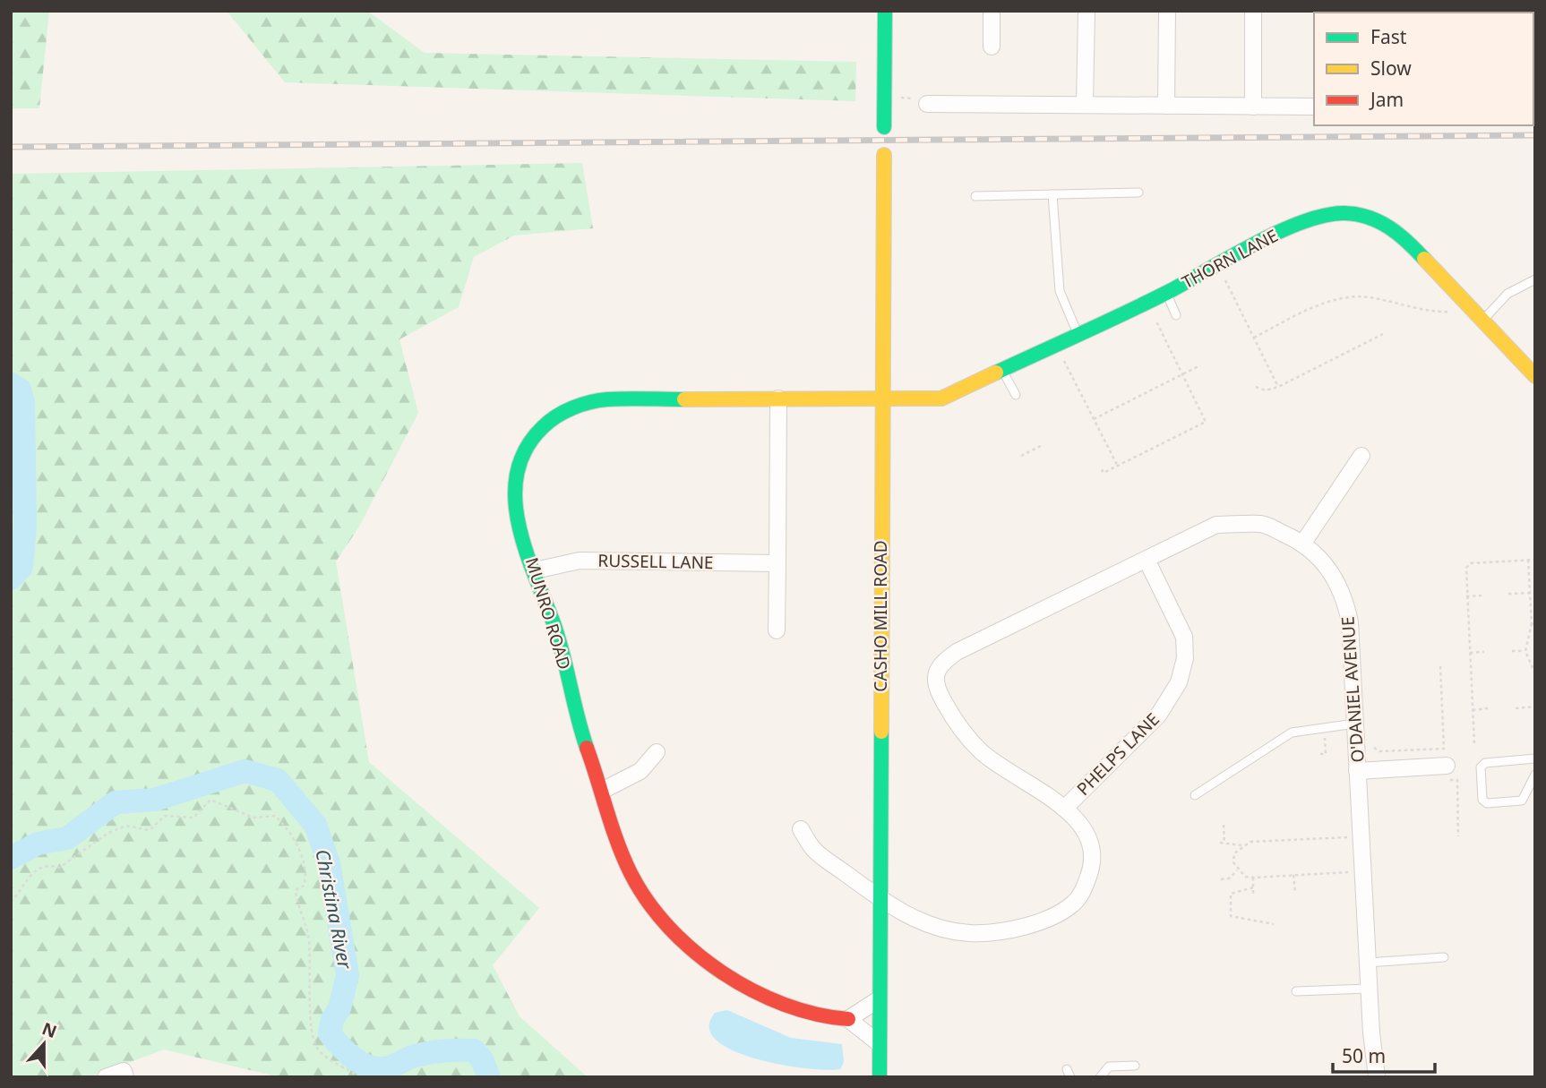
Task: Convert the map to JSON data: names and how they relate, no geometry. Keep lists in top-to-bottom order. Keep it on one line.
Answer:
{"streets":{"street":["THORN LANE","RUSSELL LANE","MUNRO ROAD","CASHO MILL ROAD","O'DANIEL AVENUE","PHELPS LANE"]},"crossings":[["THORN LANE","MUNRO ROAD"],["THORN LANE","CASHO MILL ROAD"],["RUSSELL LANE","MUNRO ROAD"],["MUNRO ROAD","CASHO MILL ROAD"],["O'DANIEL AVENUE","PHELPS LANE"]],"water":["Christina River"],"legend":["Fast","Slow","Jam"],"scale_bar":"50 m","north":"top"}
